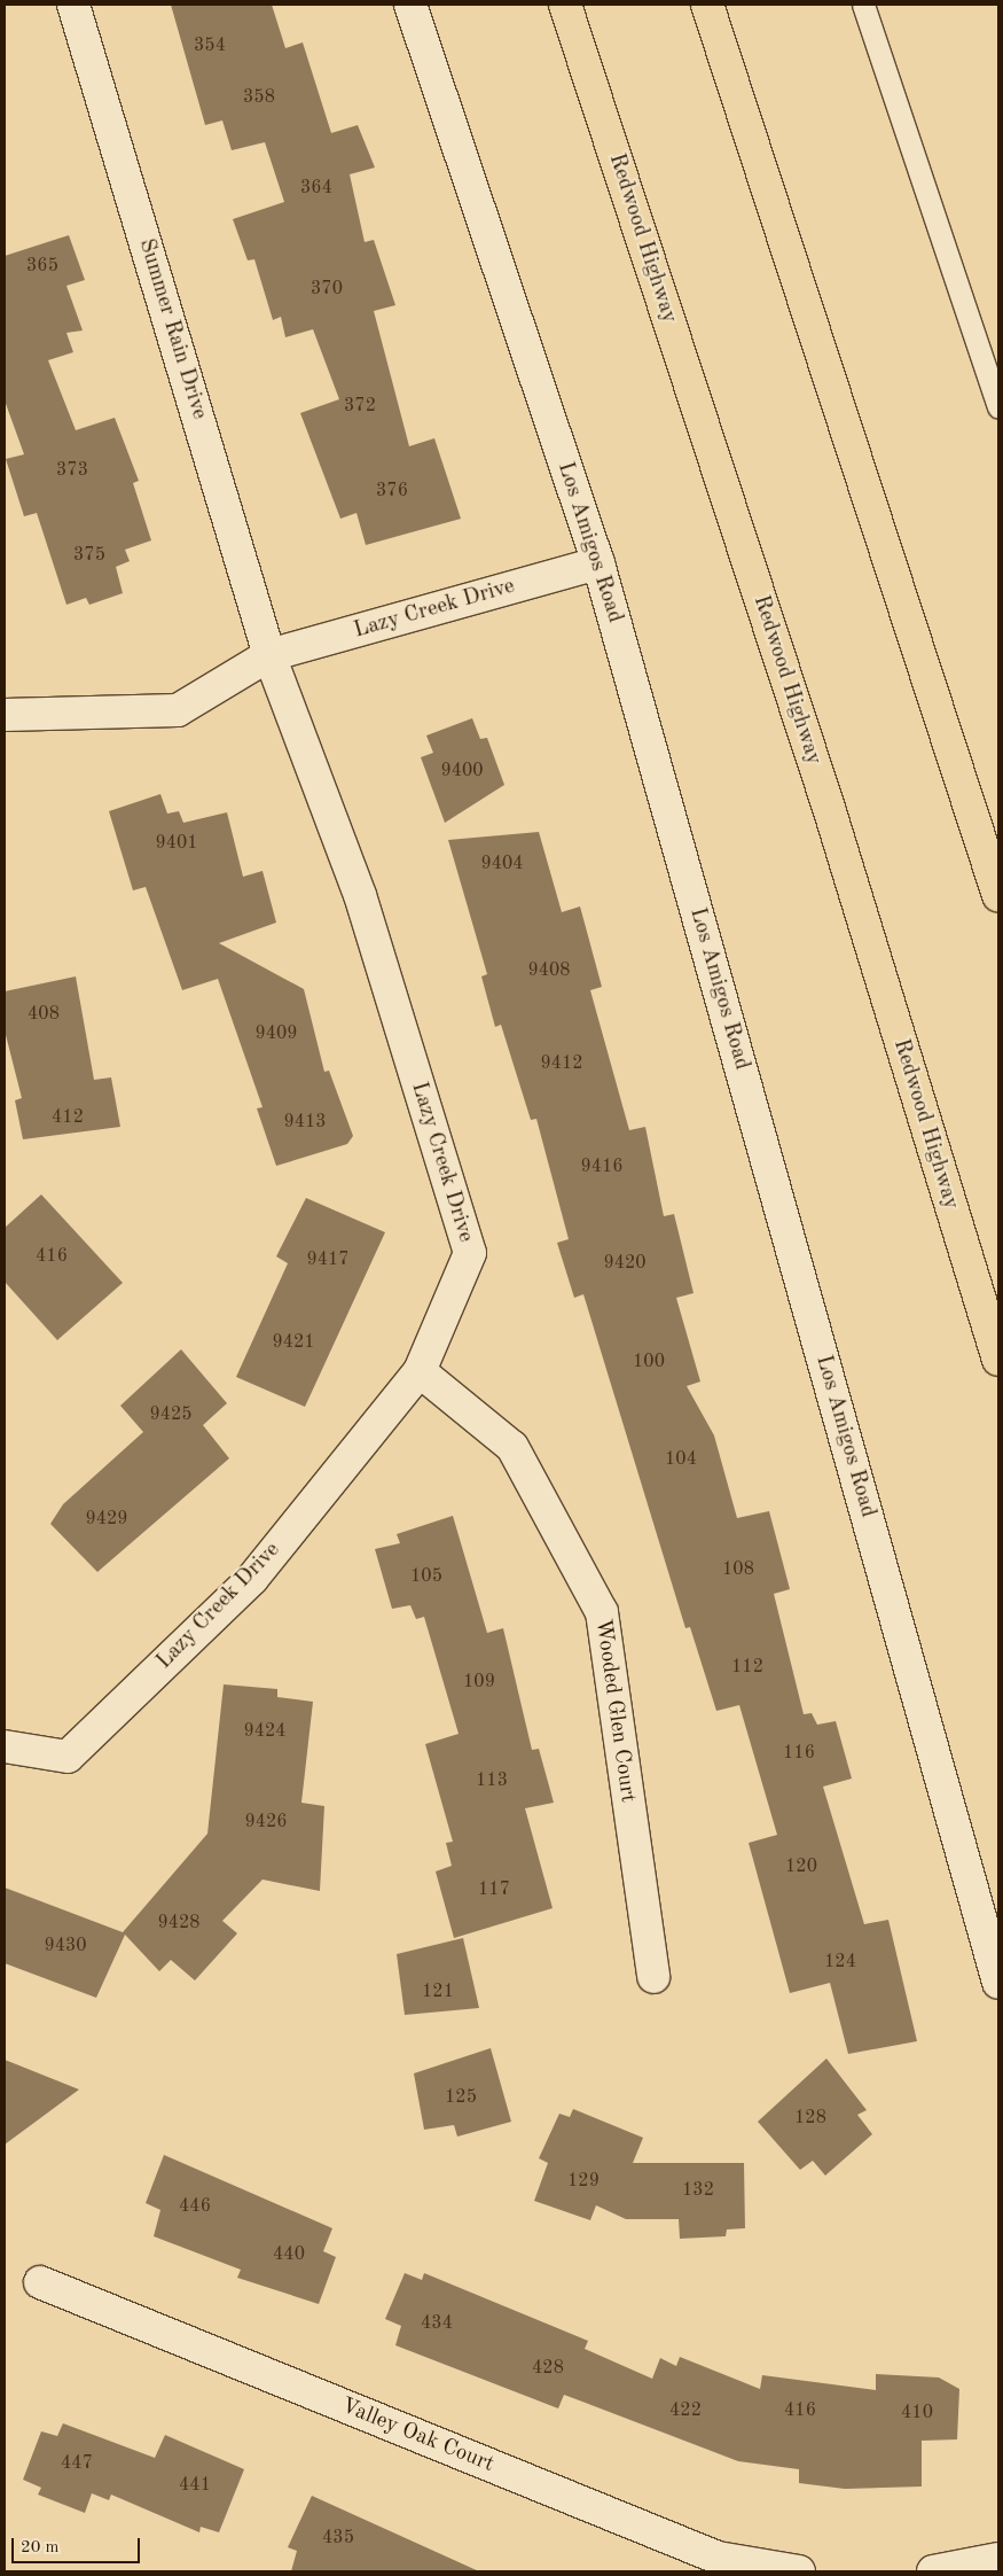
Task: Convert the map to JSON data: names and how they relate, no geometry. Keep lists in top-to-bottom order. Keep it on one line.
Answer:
{"streets":{"highway":["Redwood Highway"],"street":["Summer Rain Drive","Los Amigos Road","Lazy Creek Drive","Wooded Glen Court","Valley Oak Court"]},"crossings":[["Summer Rain Drive","Lazy Creek Drive"],["Los Amigos Road","Lazy Creek Drive"],["Lazy Creek Drive","Wooded Glen Court"]],"house_numbers":["354","358","364","365","370","372","373","376","375","9400","9401","9404","9408","408","9409","9412","412","9413","9416","416","9417","9420","9421","100","9425","104","9429","108","105","112","109","9424","116","113","9426","120","117","9428","9430","124","121","125","128","129","132","446","440","434","428","422","416","410","447","441","435"],"scale_bar":"20 m"}
